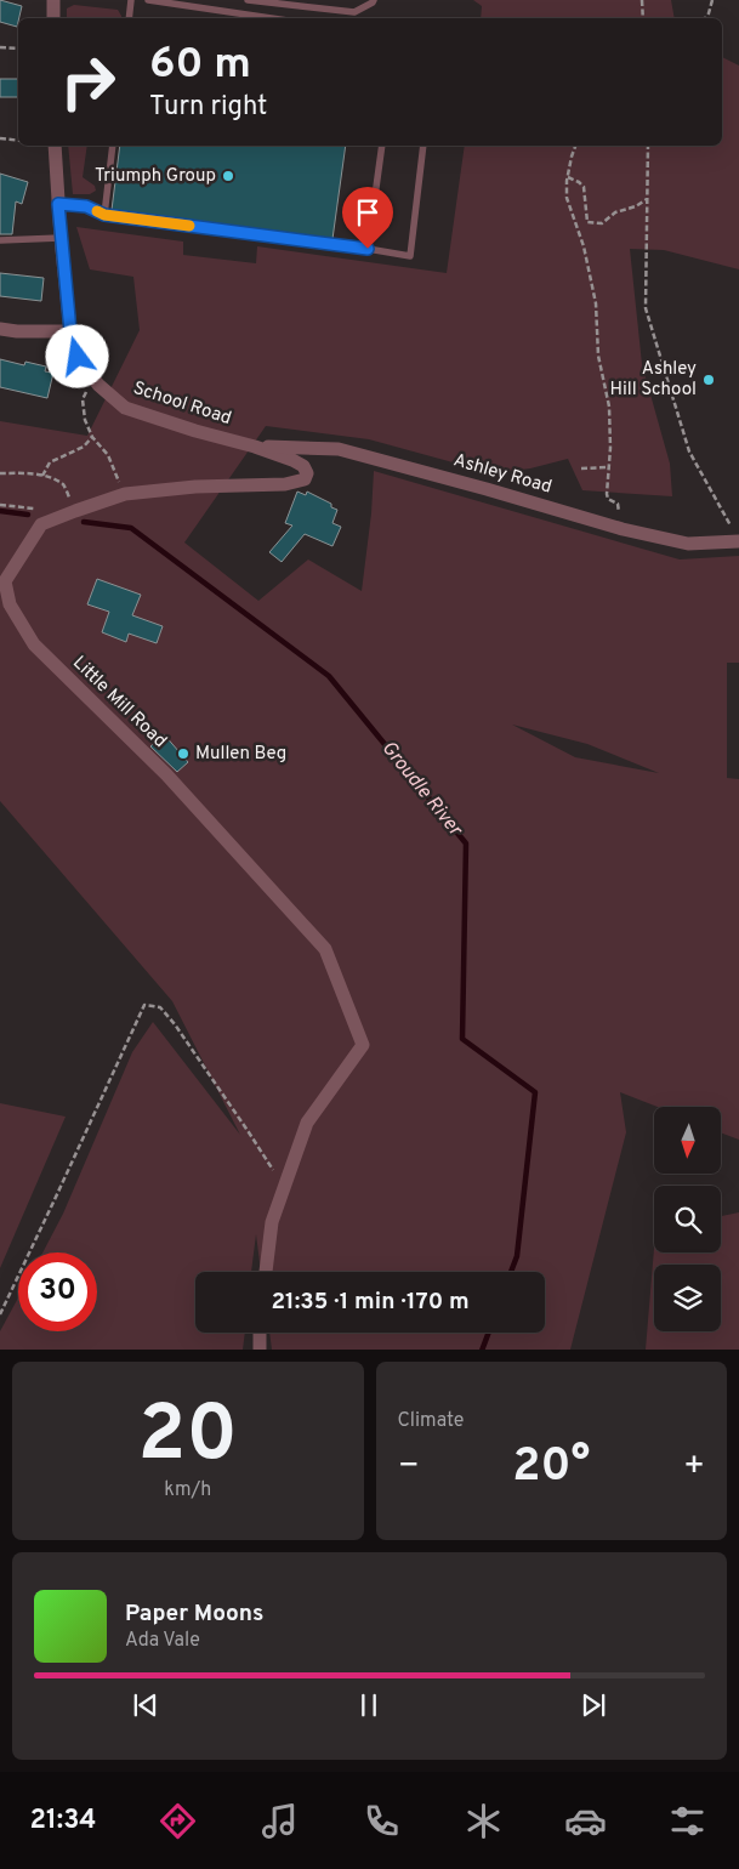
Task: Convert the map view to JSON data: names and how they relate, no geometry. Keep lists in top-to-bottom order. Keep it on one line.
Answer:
{"streets":{"street":["School Road","Ashley Road","Little Mill Road"]},"crossings":[["School Road","Ashley Road"],["School Road","Little Mill Road"],["Ashley Road","Little Mill Road"]],"water":["Groudle River"],"places":["Triumph Group","Ashley Hill School","Mullen Beg"],"north":"bottom","page":{"turn":["60 m","Turn right"],"limit":"30","trip":"21:35 · 1 min · 170 m","tile":[["20","km/h"],"Climate"],"heat":["−","20°","+"],"song":["Paper Moons","Ada Vale"],"tabs":"21:34"}}
